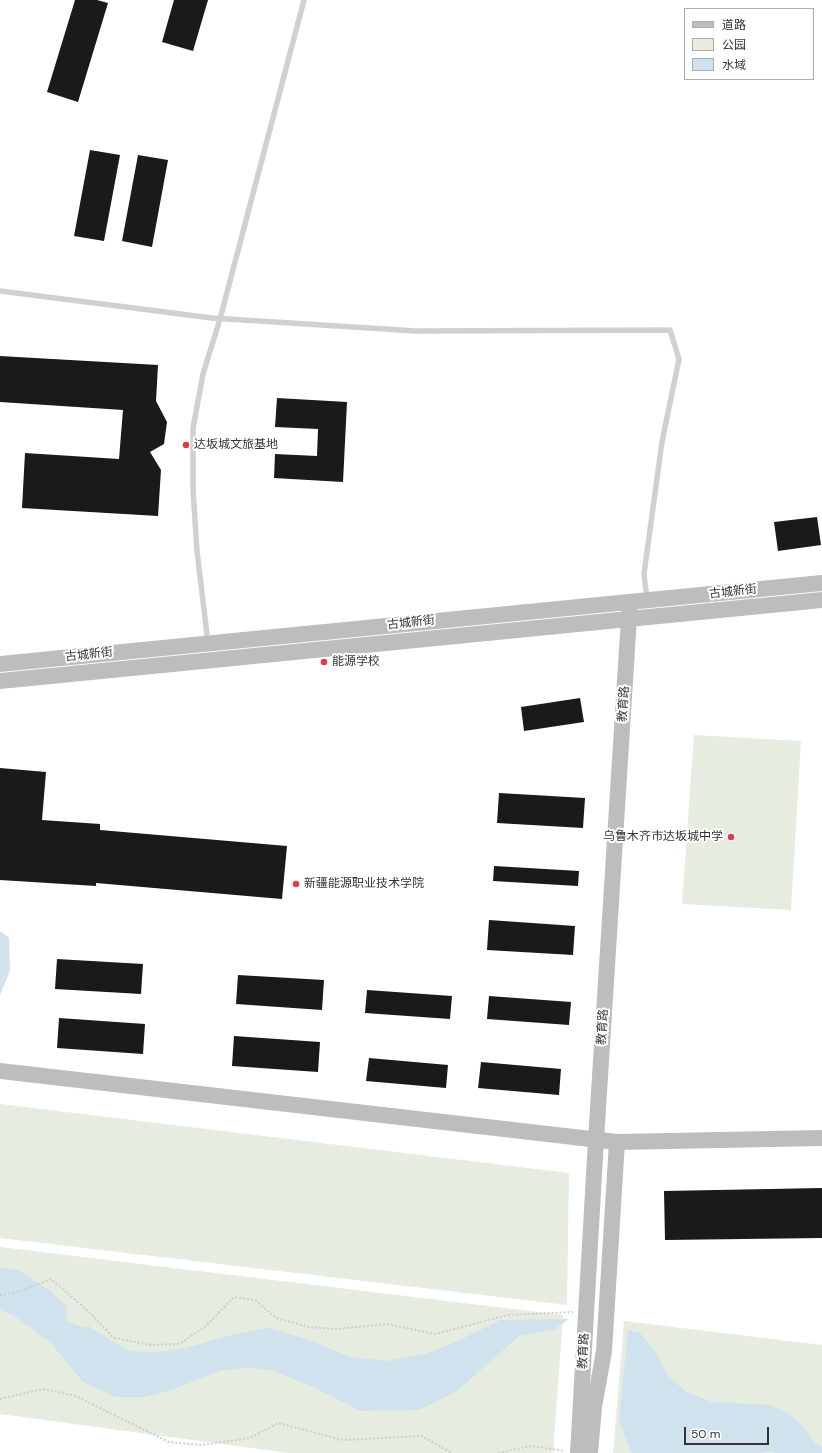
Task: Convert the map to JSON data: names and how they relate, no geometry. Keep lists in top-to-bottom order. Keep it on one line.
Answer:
{"streets":{"street":["古城新街","教育路"]},"crossings":[["古城新街","教育路"]],"places":["达坂城文旅基地","能源学校","乌鲁木齐市达坂城中学","新疆能源职业技术学院"],"legend":["道路","公园","水域"],"scale_bar":"50 m"}
